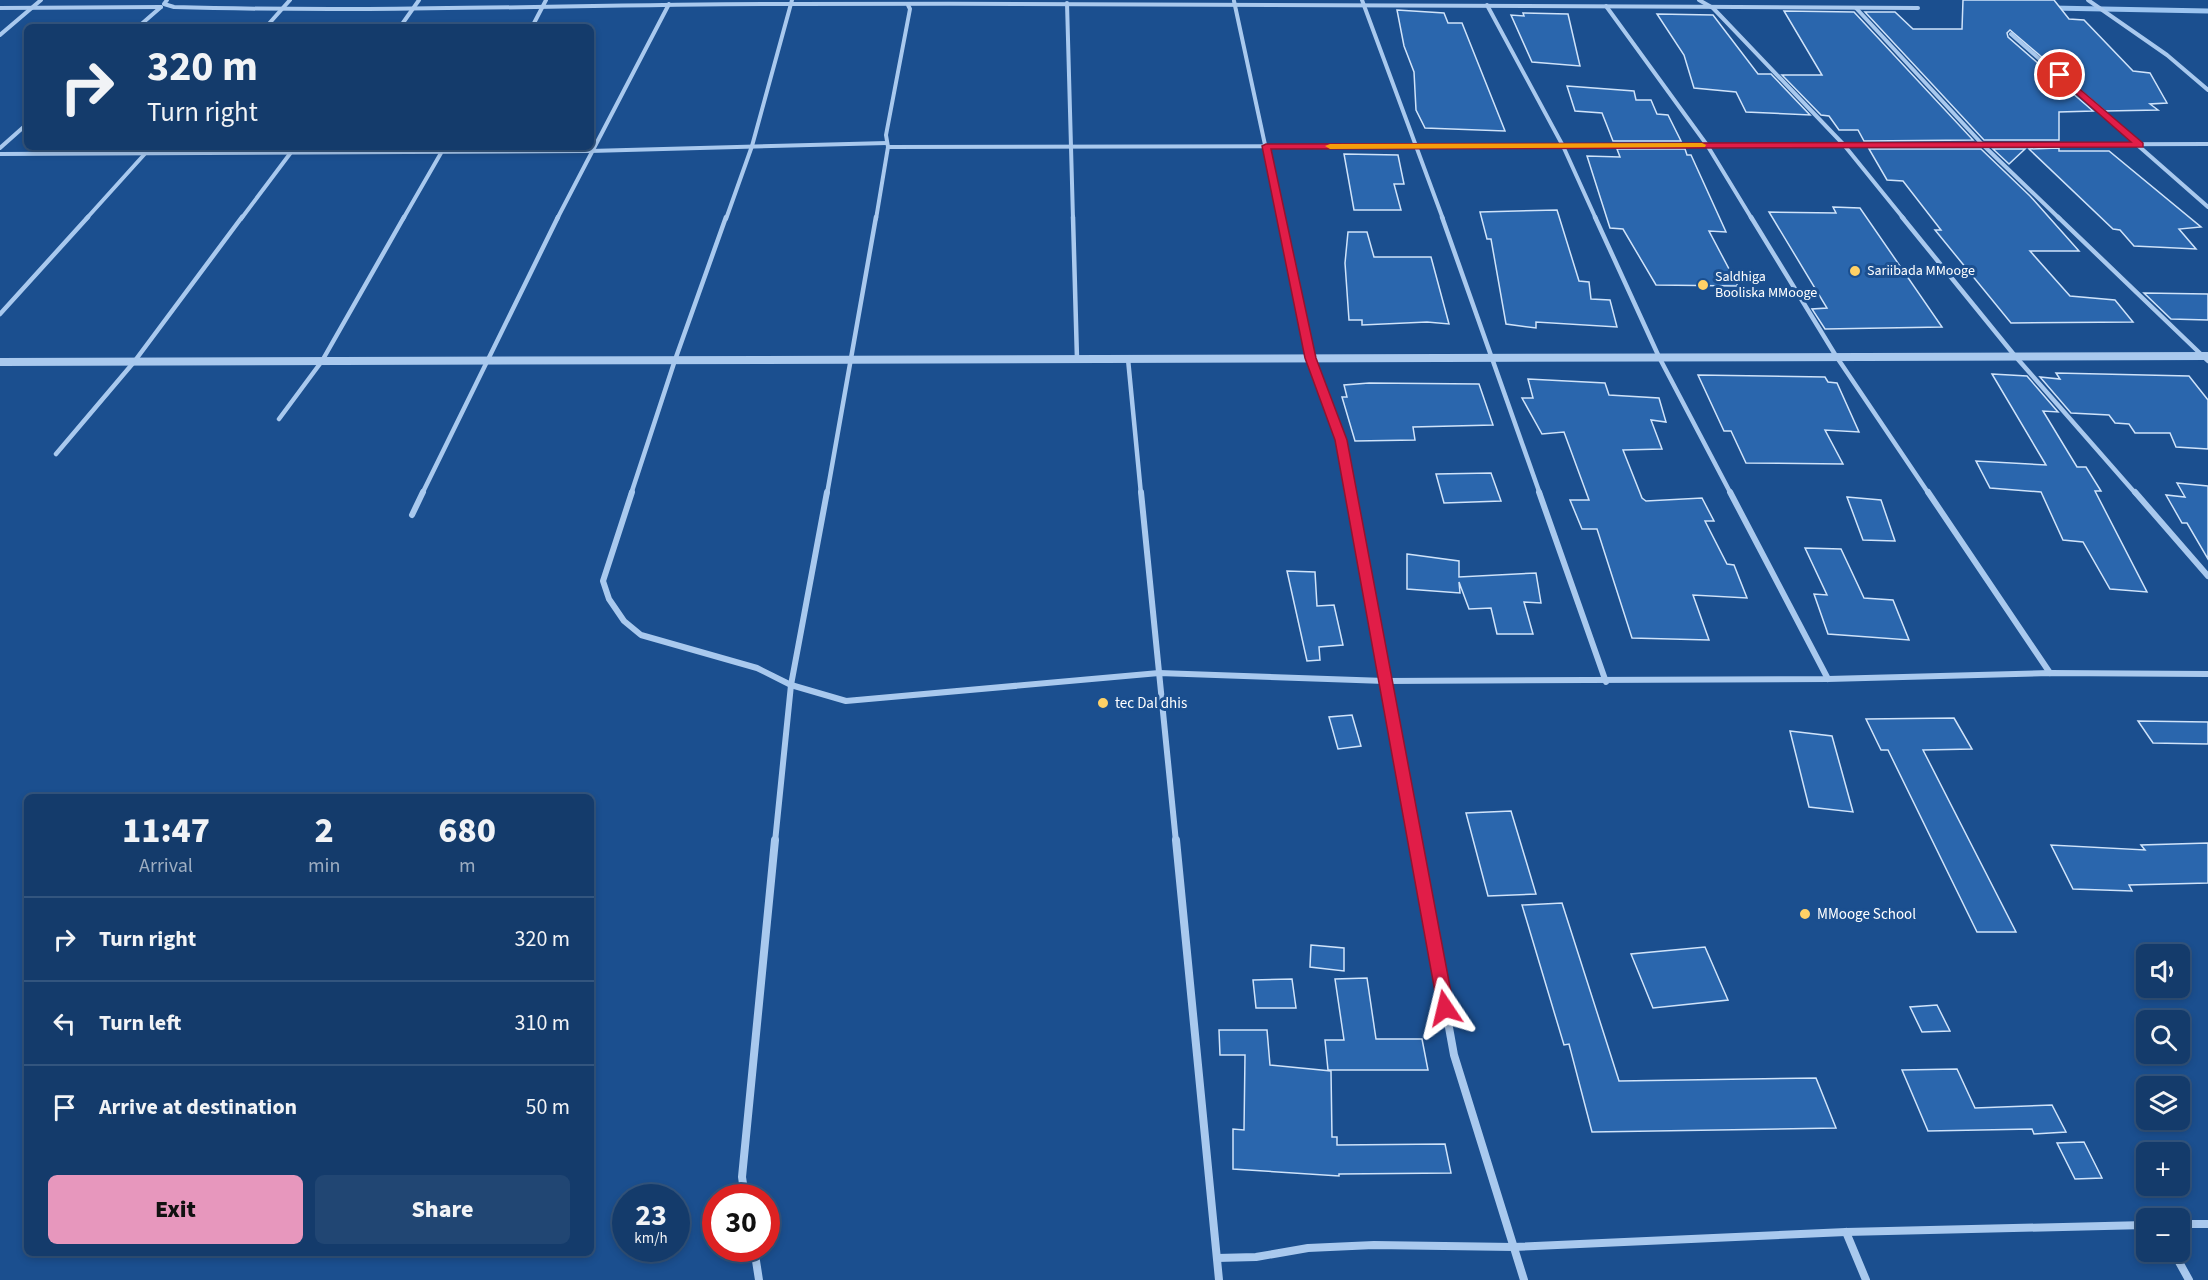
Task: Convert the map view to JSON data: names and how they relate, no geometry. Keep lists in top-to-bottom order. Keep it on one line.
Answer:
{"places":["Sariibada MMooge","Saldhiga Booliska MMooge","tec Dal dhis","MMooge School"],"page":{"turn":["320 m","Turn right"],"eta":["11:47","Arrival","2","min","680","m"],"list":[{"name":"Turn right","value":"320 m"},{"name":"Turn left","value":"310 m"},{"name":"Arrive at destination","value":"50 m"}],"map_buttons":["+","−"],"buttons":["Exit","Share"],"speed":"23 km/h","limit":"30"}}
